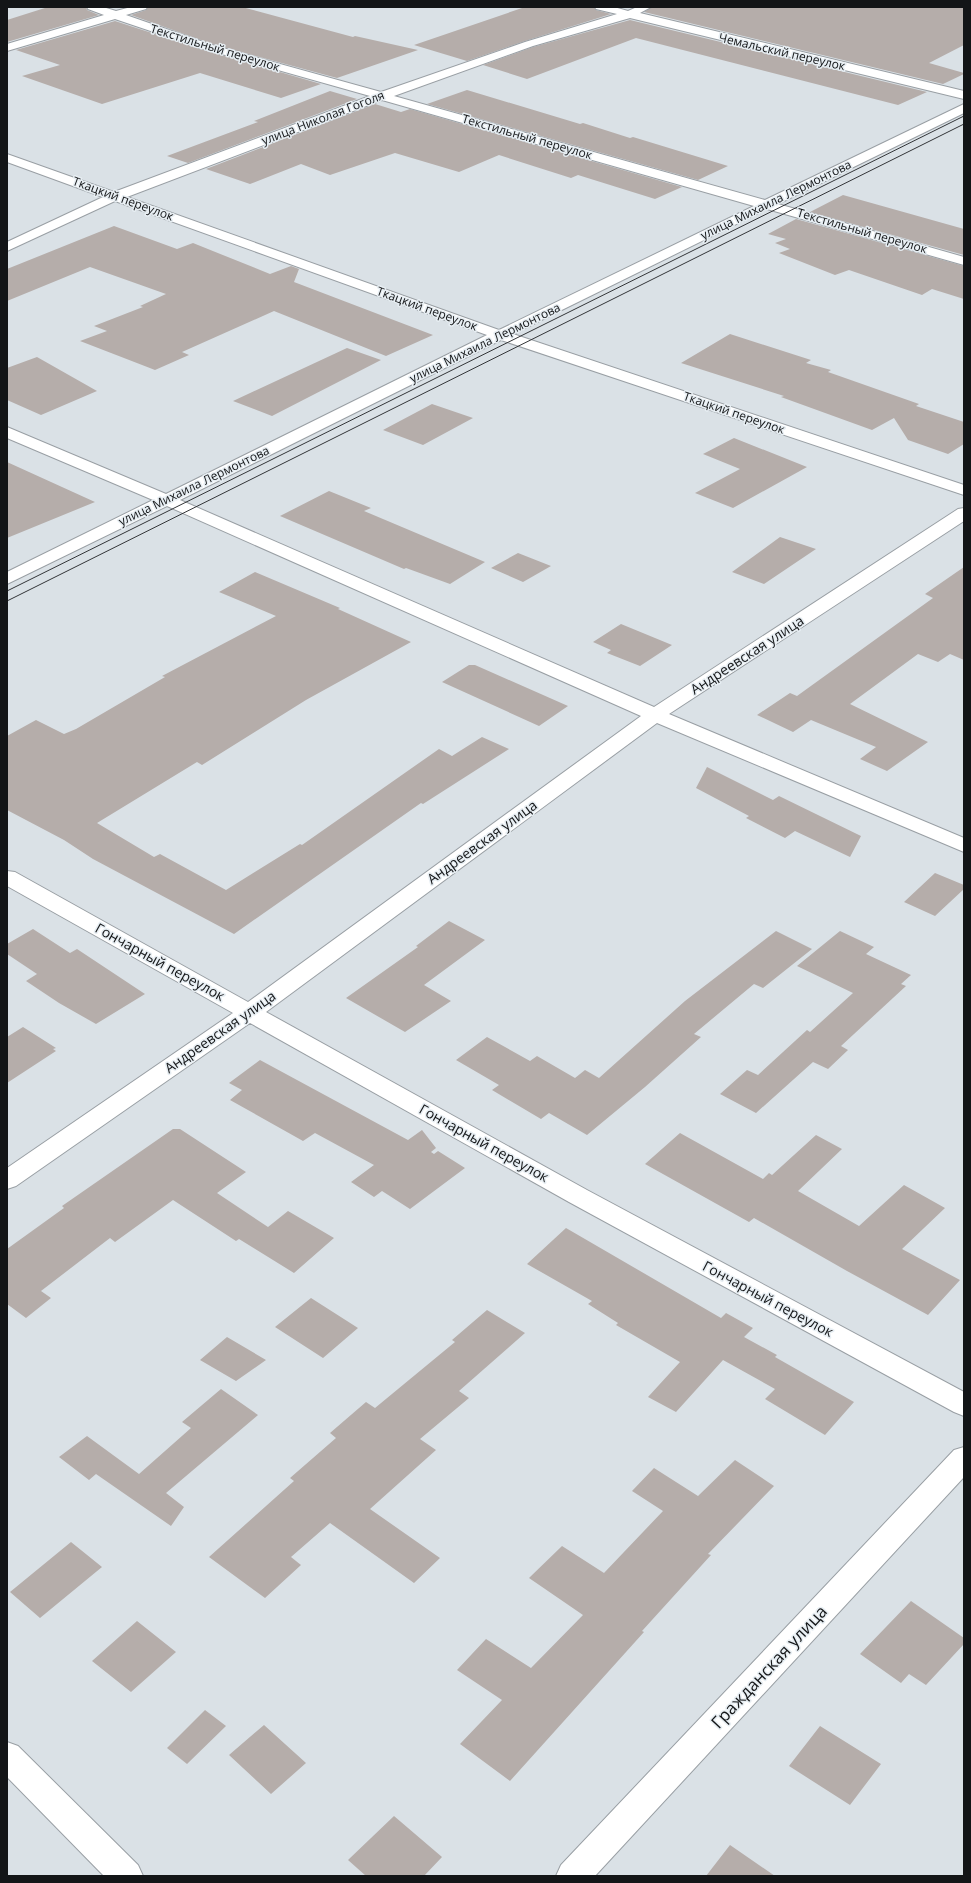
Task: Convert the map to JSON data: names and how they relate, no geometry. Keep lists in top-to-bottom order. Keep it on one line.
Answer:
{"streets":{"street":["Текстильный переулок","Чемальский переулок","улица Николая Гоголя","Ткацкий переулок","улица Михаила Лермонтова","Андреевская улица","Гончарный переулок","Гражданская улица"]},"crossings":[["Текстильный переулок","улица Николая Гоголя"],["Текстильный переулок","улица Михаила Лермонтова"],["Чемальский переулок","улица Николая Гоголя"],["улица Николая Гоголя","Ткацкий переулок"],["Ткацкий переулок","улица Михаила Лермонтова"],["Андреевская улица","Гончарный переулок"]]}
